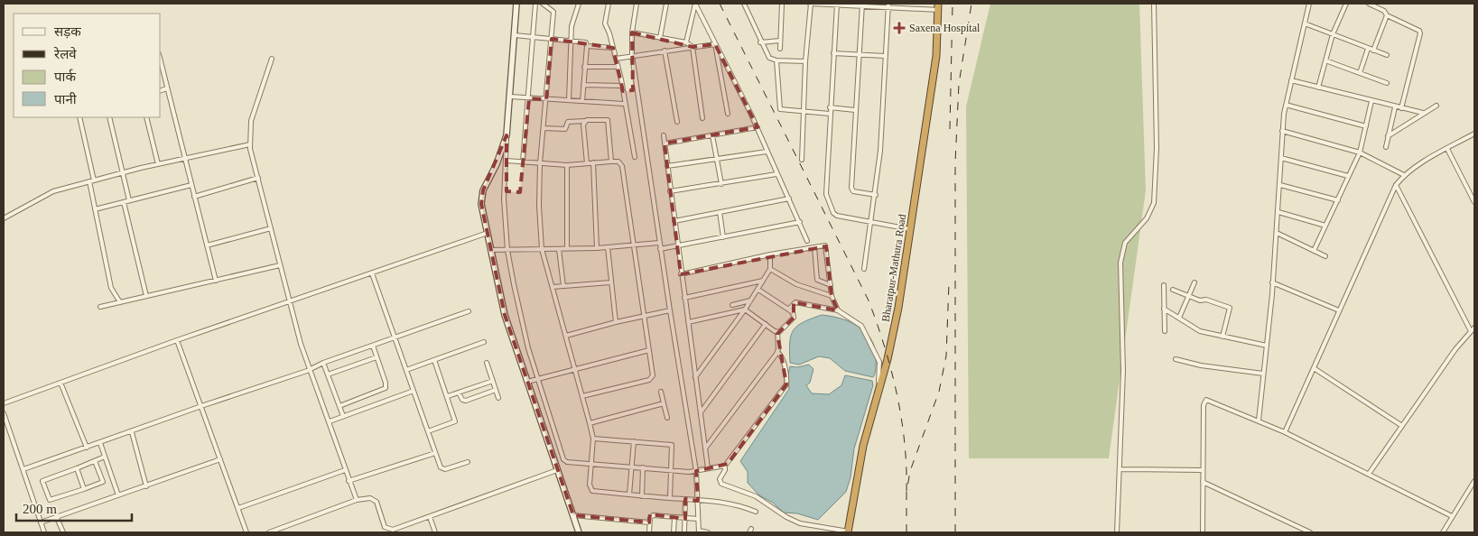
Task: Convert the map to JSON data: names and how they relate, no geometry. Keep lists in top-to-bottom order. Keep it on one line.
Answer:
{"streets":{"highway":["Bharatpur-Mathura Road"]},"places":{"health":["Saxena Hospital"]},"legend":["सड़क","रेलवे","पार्क","पानी"],"scale_bar":"200 m"}
